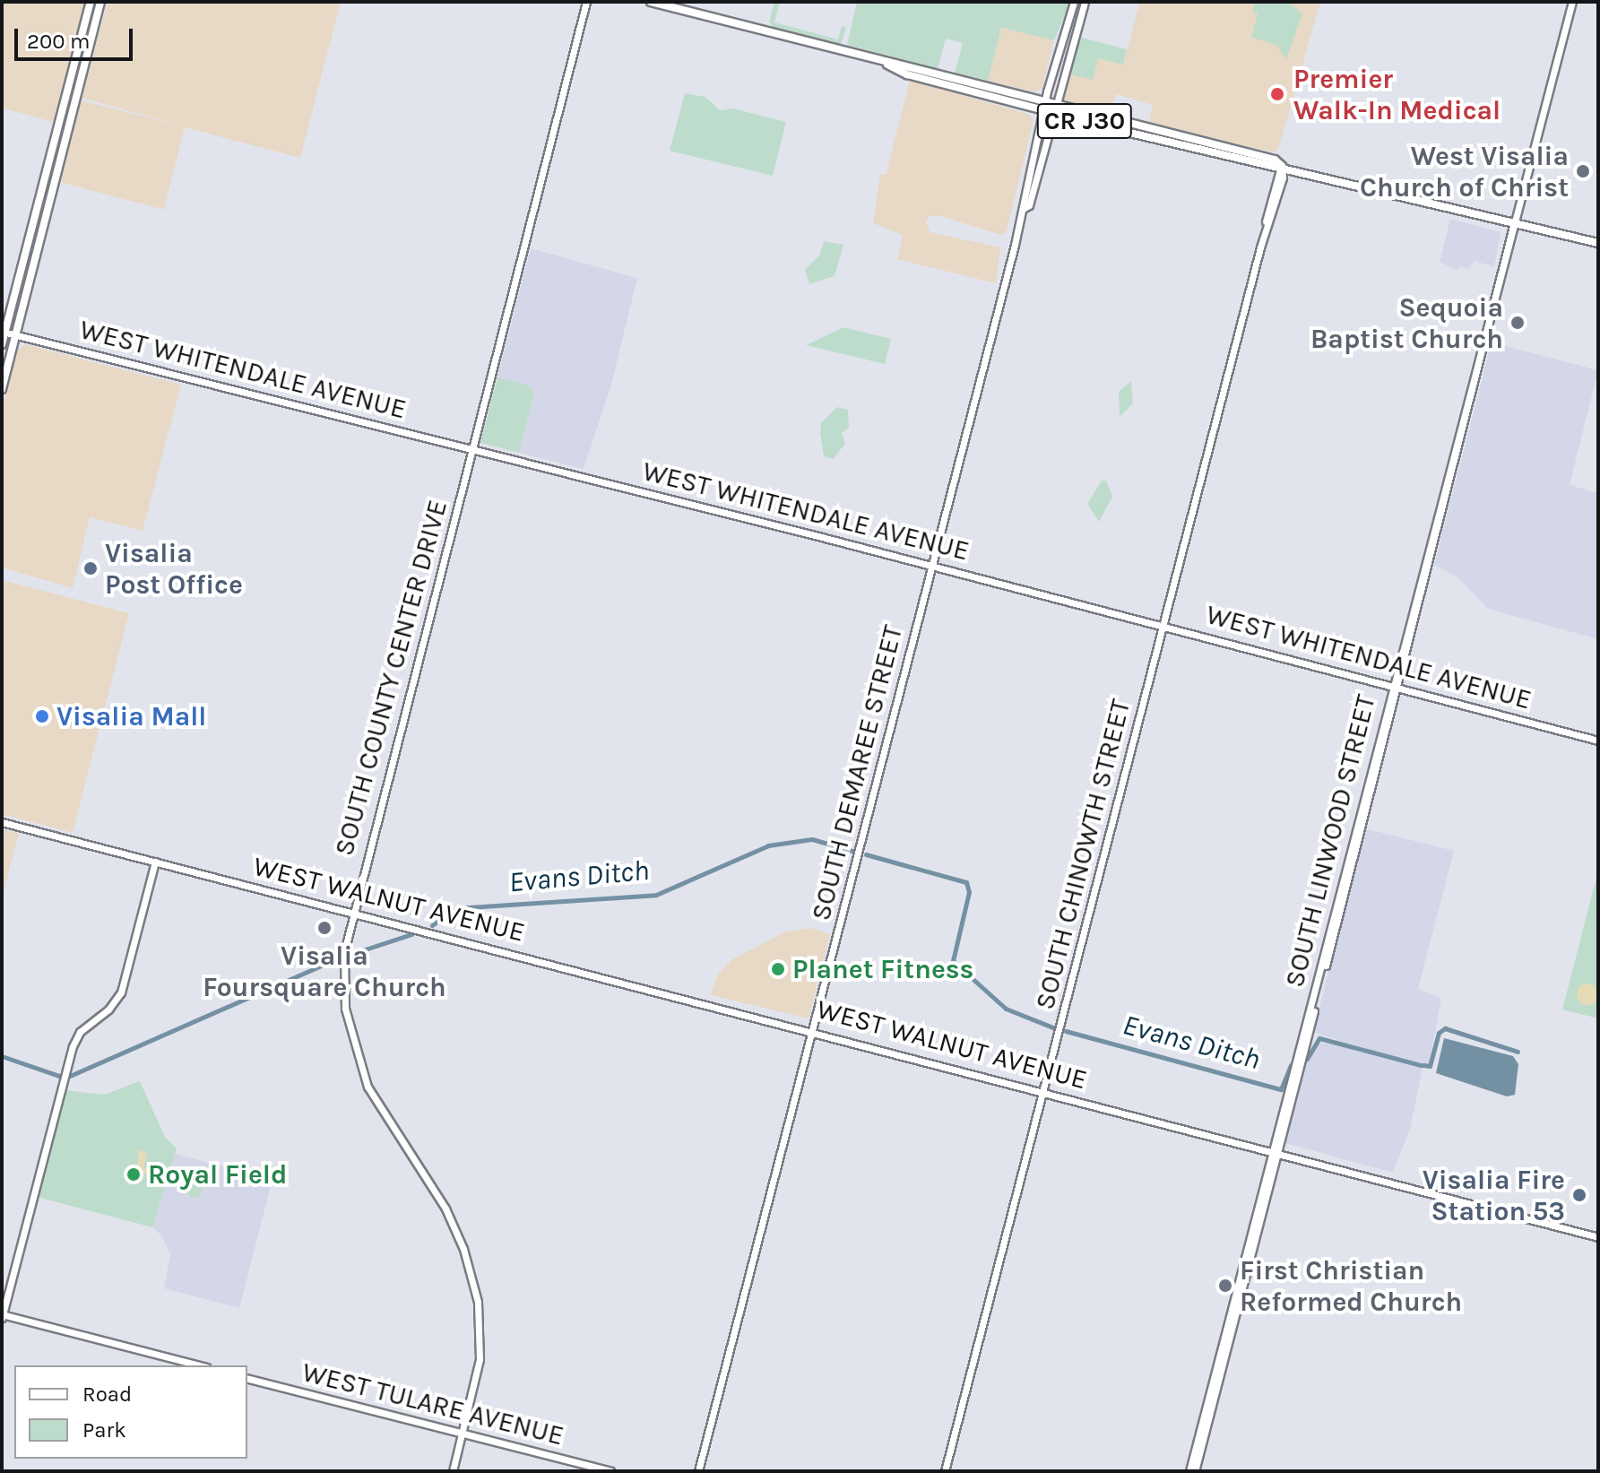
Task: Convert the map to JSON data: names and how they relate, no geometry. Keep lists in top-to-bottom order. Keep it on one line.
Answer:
{"streets":{"main road":["CR J30"],"street":["WEST WHITENDALE AVENUE","SOUTH COUNTY CENTER DRIVE","SOUTH DEMAREE STREET","SOUTH LINWOOD STREET","SOUTH CHINOWTH STREET","WEST WALNUT AVENUE","WEST TULARE AVENUE"]},"crossings":[["CR J30","SOUTH DEMAREE STREET"],["CR J30","SOUTH LINWOOD STREET"],["CR J30","SOUTH CHINOWTH STREET"],["WEST WHITENDALE AVENUE","SOUTH COUNTY CENTER DRIVE"],["WEST WHITENDALE AVENUE","SOUTH DEMAREE STREET"],["WEST WHITENDALE AVENUE","SOUTH LINWOOD STREET"],["WEST WHITENDALE AVENUE","SOUTH CHINOWTH STREET"],["SOUTH COUNTY CENTER DRIVE","WEST WALNUT AVENUE"],["SOUTH COUNTY CENTER DRIVE","WEST TULARE AVENUE"],["SOUTH DEMAREE STREET","WEST WALNUT AVENUE"],["SOUTH LINWOOD STREET","WEST WALNUT AVENUE"],["SOUTH CHINOWTH STREET","WEST WALNUT AVENUE"]],"water":["Evans Ditch"],"places":["Premier Walk-In Medical","West Visalia Church of Christ","Sequoia Baptist Church","Visalia Post Office","Visalia Mall","Visalia Foursquare Church","Planet Fitness","Royal Field","Visalia Fire Station 53","First Christian Reformed Church"],"legend":["Road","Park"],"scale_bar":"200 m"}
